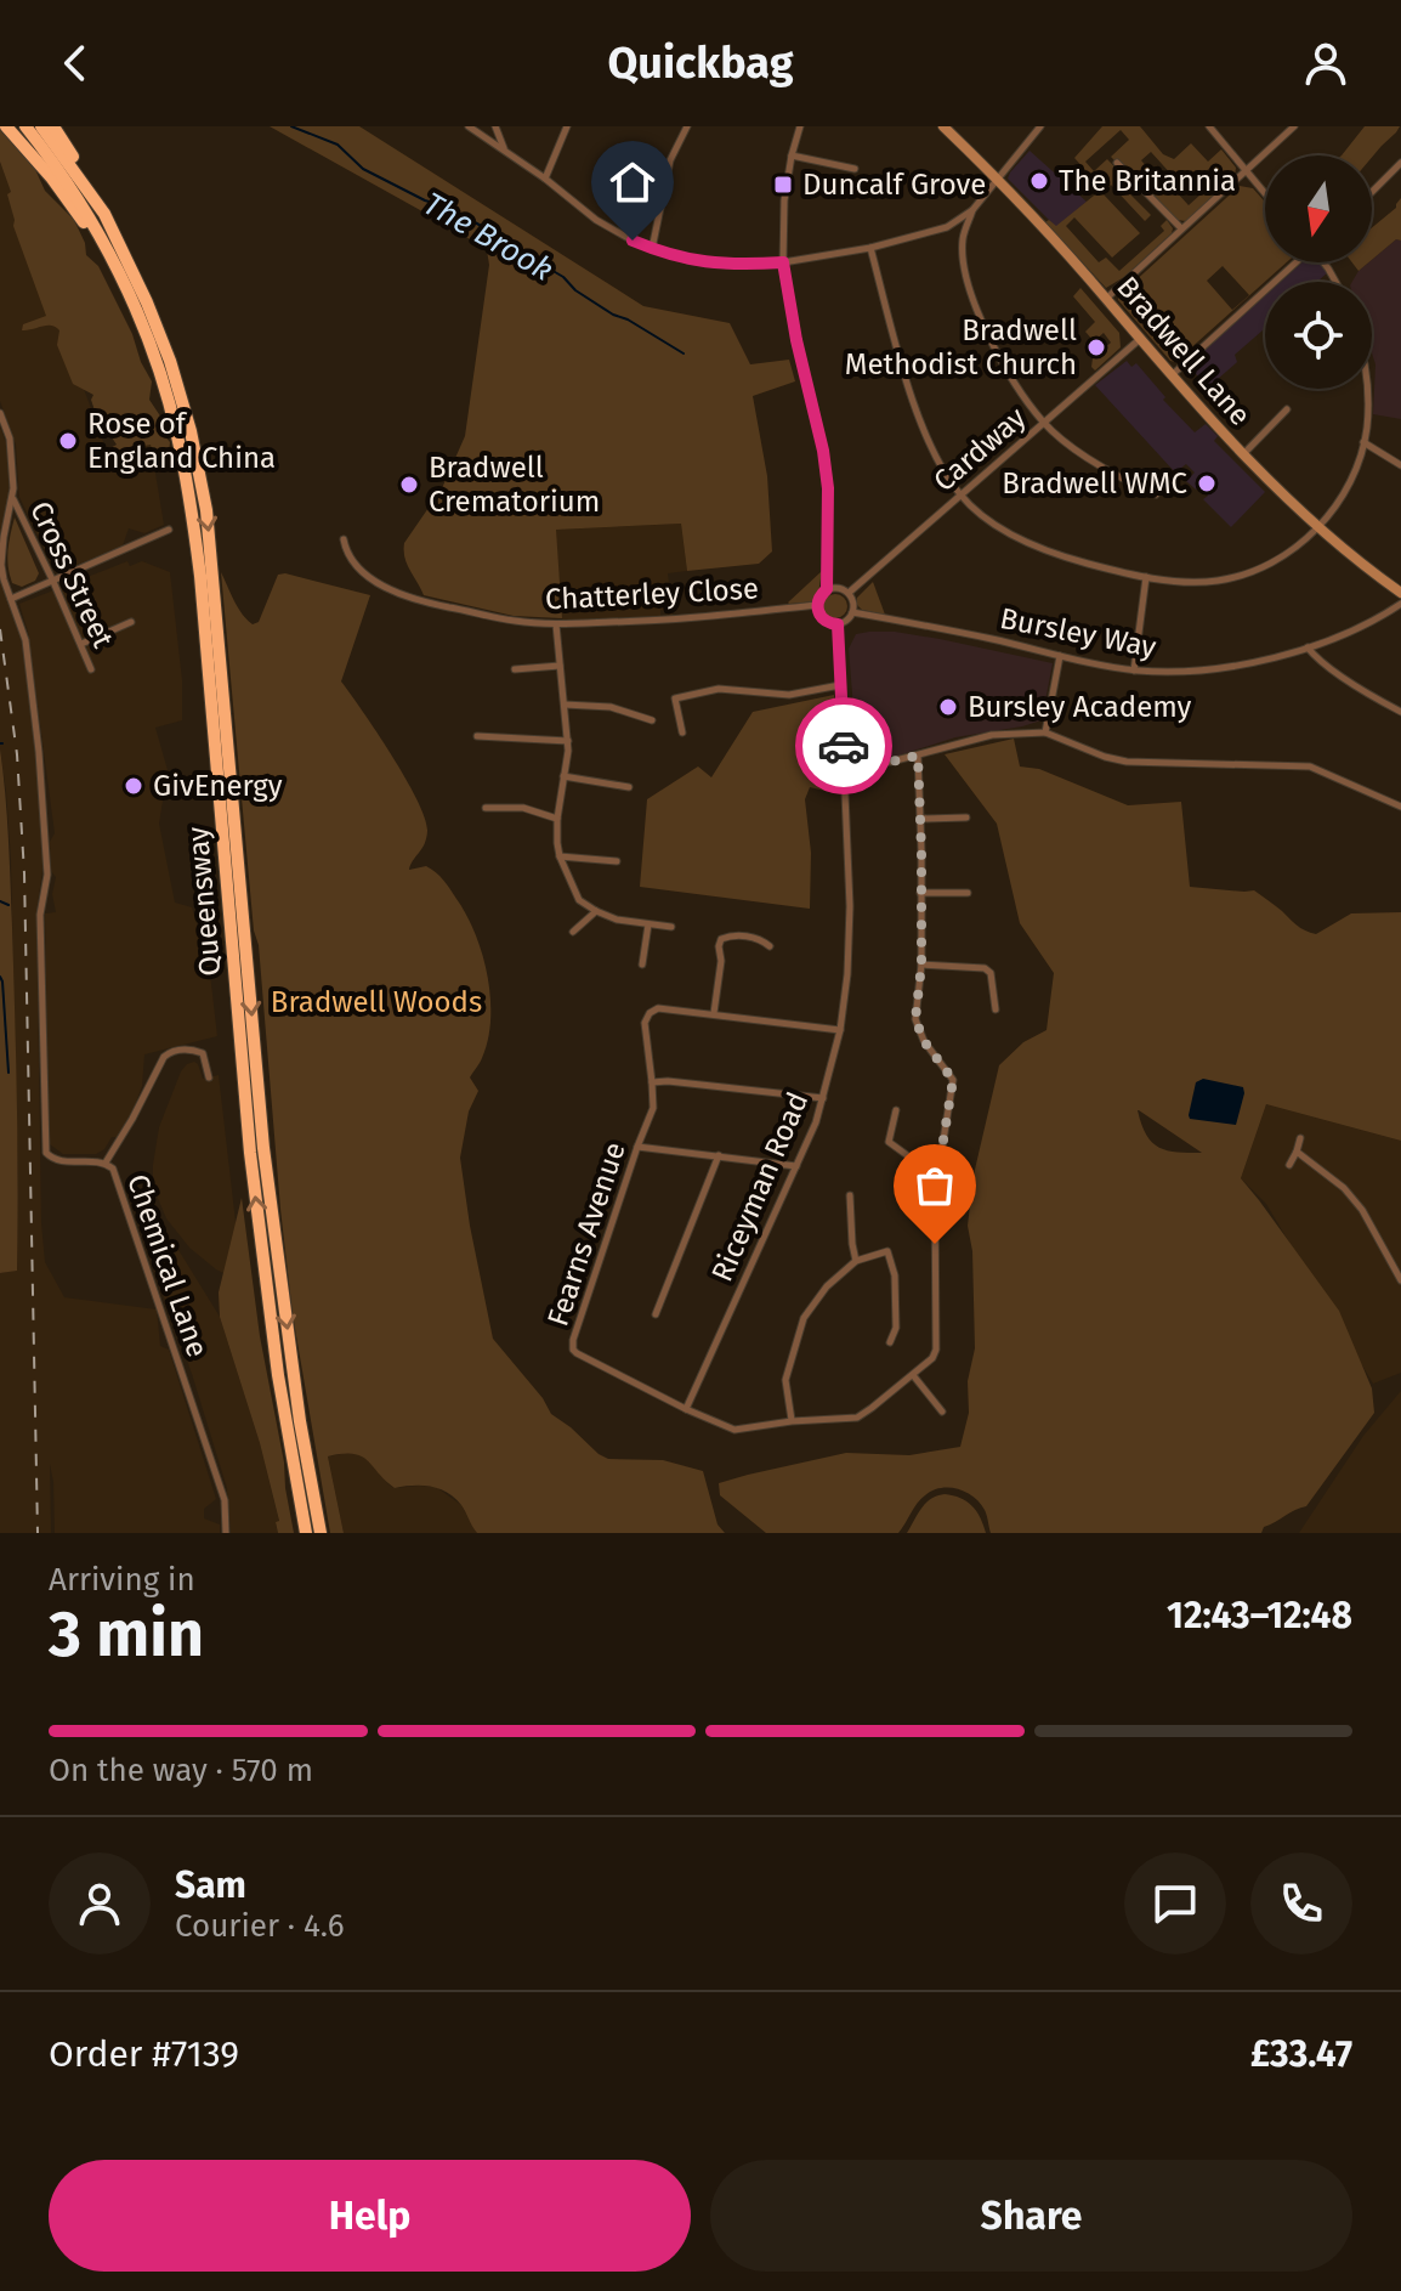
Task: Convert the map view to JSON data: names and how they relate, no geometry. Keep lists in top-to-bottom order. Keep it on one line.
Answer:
{"streets":{"highway":["Queensway"],"street":["Bradwell Lane","Cardway","Cross Street","Chatterley Close","Bursley Way","Riceyman Road","Fearns Avenue","Chemical Lane"]},"crossings":[["Bradwell Lane","Cardway"],["Cardway","Chatterley Close"],["Cardway","Bursley Way"],["Cardway","Riceyman Road"],["Chatterley Close","Bursley Way"],["Chatterley Close","Riceyman Road"],["Bursley Way","Riceyman Road"],["Riceyman Road","Fearns Avenue"]],"water":["The Brook"],"parks":["Bradwell Woods"],"places":{"other":["The Britannia","Bradwell Methodist Church","Rose of England China","Bradwell WMC","Bradwell Crematorium","Bursley Academy","GivEnergy"],"transit":["Duncalf Grove"]},"north":"bottom","page":{"header":"Quickbag","heading":["3 min","Arriving in","12:43–12:48"],"panel":["Sam","Courier · 4.6","Order #7139","£33.47"],"bar":"On the way · 570 m","buttons":["Help","Share"]}}
